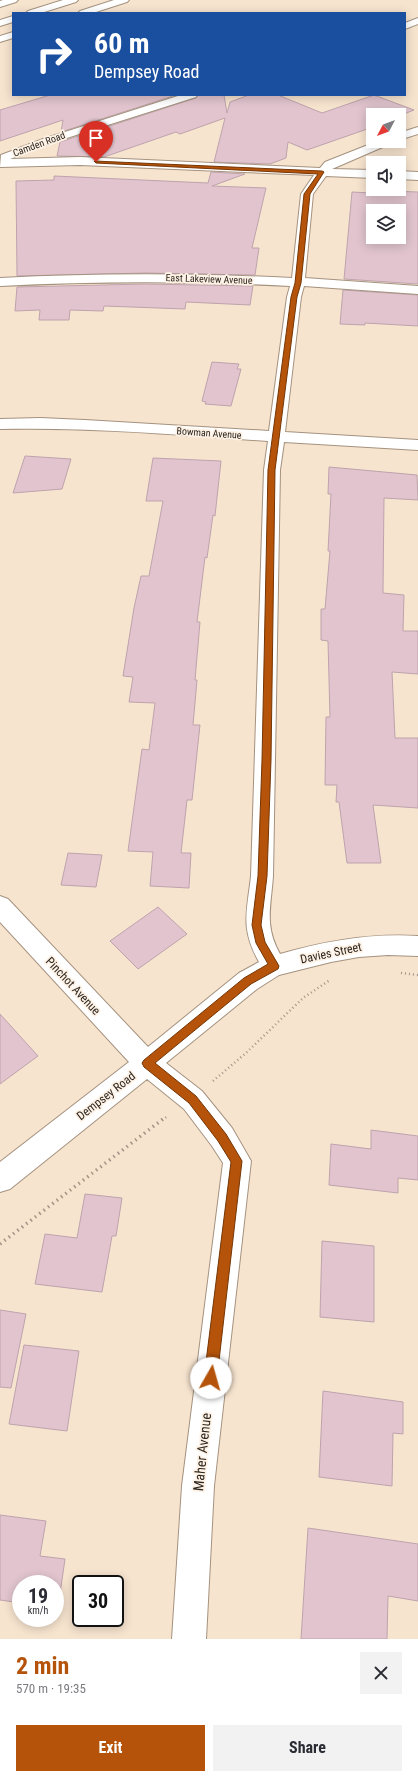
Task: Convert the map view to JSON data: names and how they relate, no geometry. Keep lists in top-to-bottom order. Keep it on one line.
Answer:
{"streets":{"street":["Camden Road","East Lakeview Avenue","Bowman Avenue","Davies Street","Pinchot Avenue","Dempsey Road","Maher Avenue"]},"crossings":[["Davies Street","Dempsey Road"],["Pinchot Avenue","Dempsey Road"],["Pinchot Avenue","Maher Avenue"],["Dempsey Road","Maher Avenue"]],"north":"bottom left","page":{"turn":["60 m","Dempsey Road"],"speed":"19 km/h","limit":"30","heading":["2 min","570 m · 19:35"],"buttons":["Exit","Share"]}}
